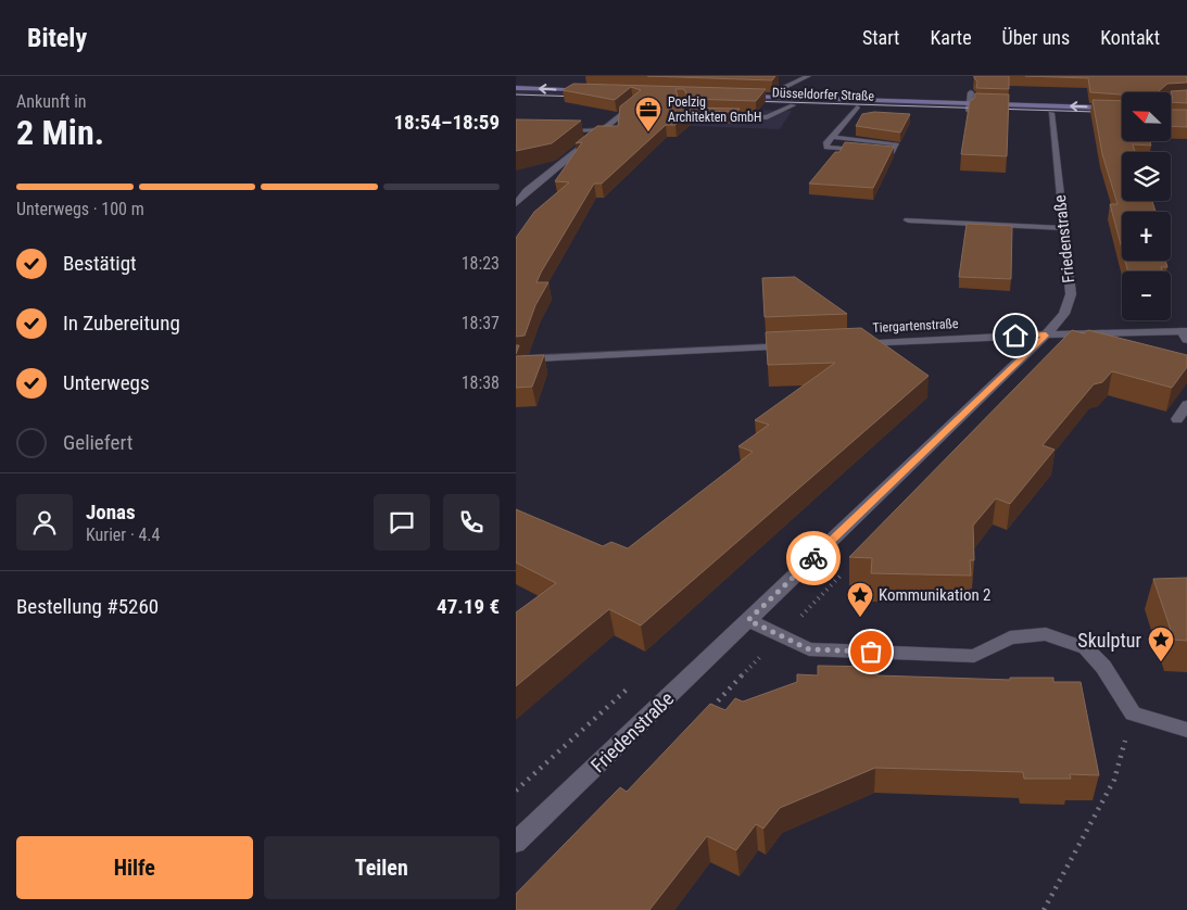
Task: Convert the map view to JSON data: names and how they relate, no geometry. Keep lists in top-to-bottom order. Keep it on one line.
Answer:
{"streets":{"main road":["Düsseldorfer Straße"],"street":["Friedenstraße","Tiergartenstraße"]},"crossings":[["Düsseldorfer Straße","Friedenstraße"],["Friedenstraße","Tiergartenstraße"]],"places":{"office":["Poelzig Architekten GmbH"],"place":["Kommunikation 2","Skulptur"]},"north":"top left","page":{"header":"Bitely","nav":["Start","Karte","Über uns","Kontakt"],"heading":["2 Min.","Ankunft in","18:54–18:59"],"panel":["Jonas","Kurier · 4.4","Bestellung #5260","47.19 €"],"map_buttons":["+","−"],"bar":"Unterwegs · 100 m","list":[["Bestätigt","18:23"],["In Zubereitung","18:37"],["Unterwegs","18:38"],"Geliefert"],"buttons":["Hilfe","Teilen"]}}
